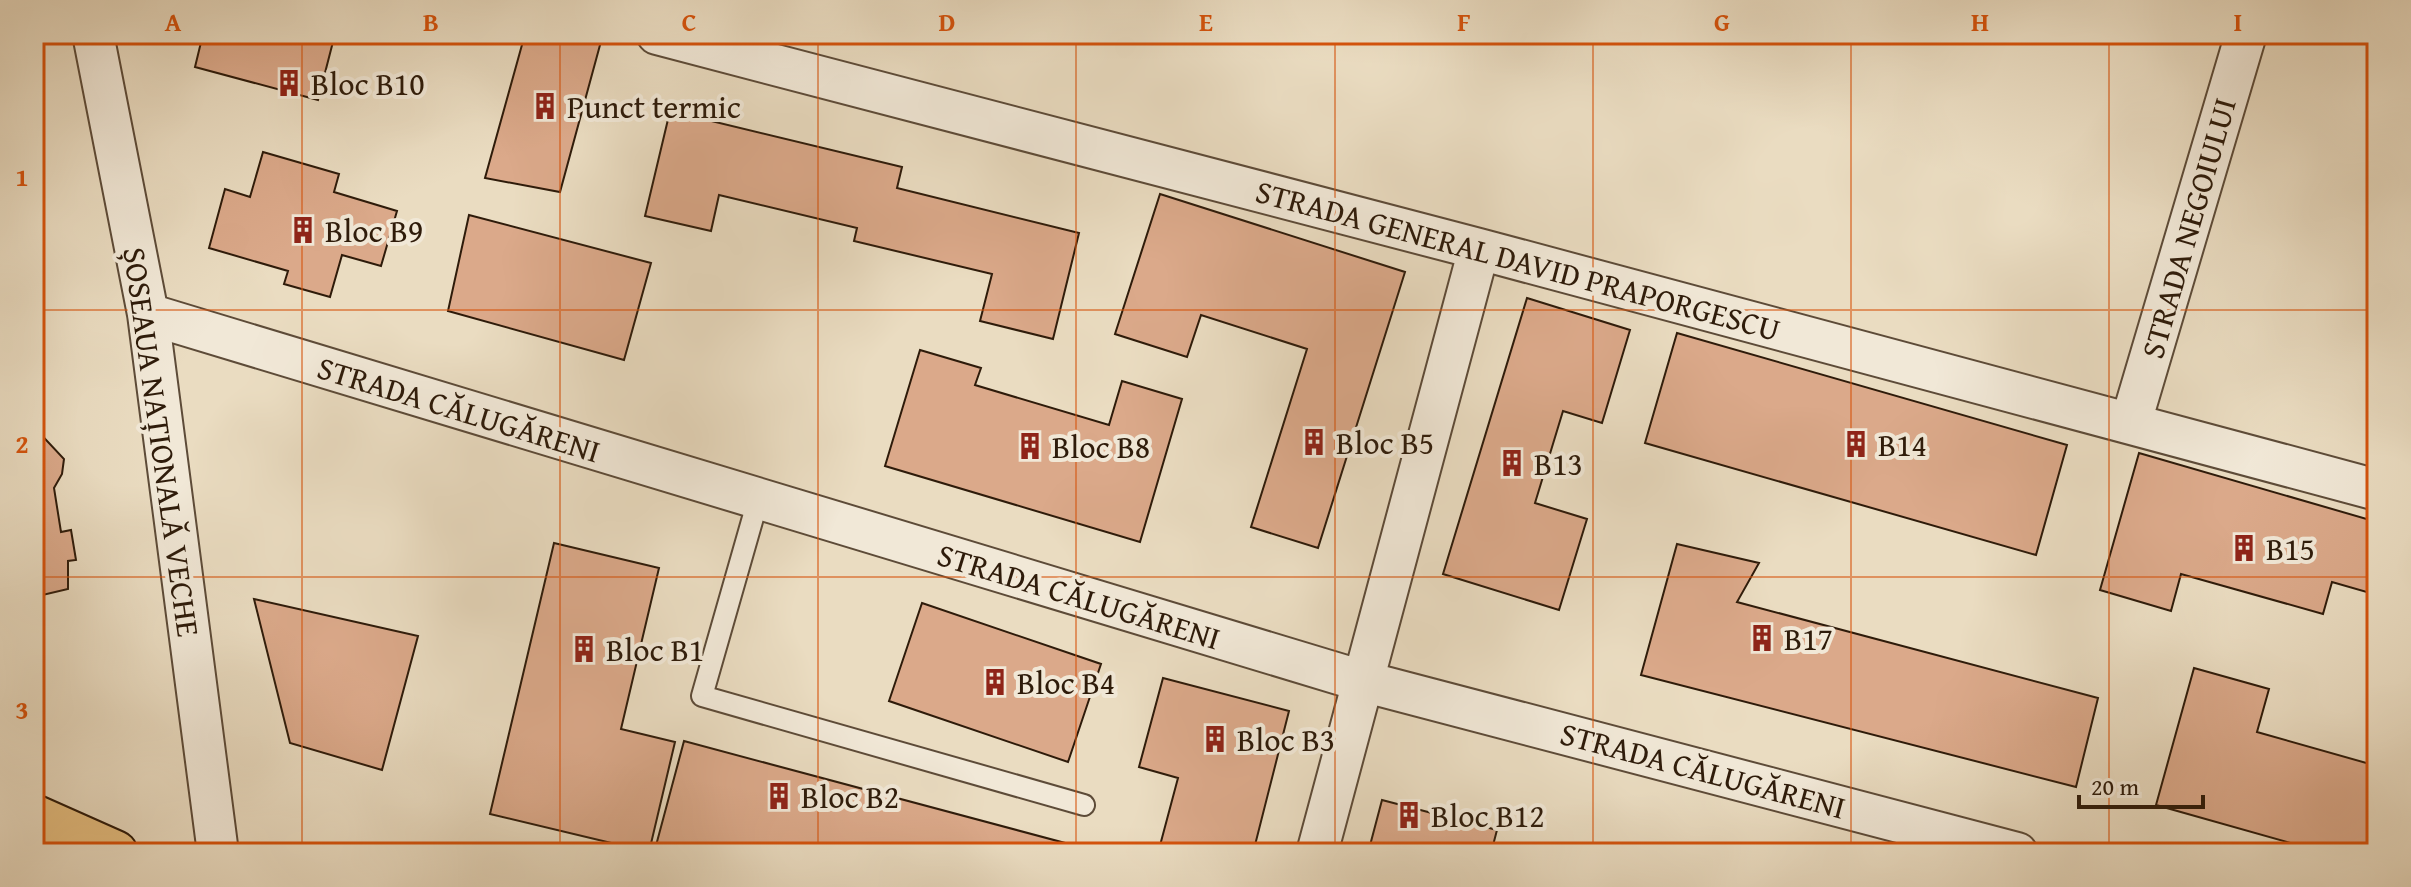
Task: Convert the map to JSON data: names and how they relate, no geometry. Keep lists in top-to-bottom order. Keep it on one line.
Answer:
{"streets":{"street":["STRADA NEGOIULUI","STRADA GENERAL DAVID PRAPORGESCU","STRADA CĂLUGĂRENI","ȘOSEAUA NAȚIONALĂ VECHE"]},"crossings":[["STRADA NEGOIULUI","STRADA GENERAL DAVID PRAPORGESCU"],["STRADA CĂLUGĂRENI","ȘOSEAUA NAȚIONALĂ VECHE"]],"places":{"building":["Bloc B10","Punct termic","Bloc B9","Bloc B5","B14","Bloc B8","B13","B15","B17","Bloc B1","Bloc B4","Bloc B3","Bloc B2","Bloc B12"]},"scale_bar":"20 m","grid":{"columns":["A","B","C","D","E","F","G","H","I"],"rows":["1","2","3"]}}
